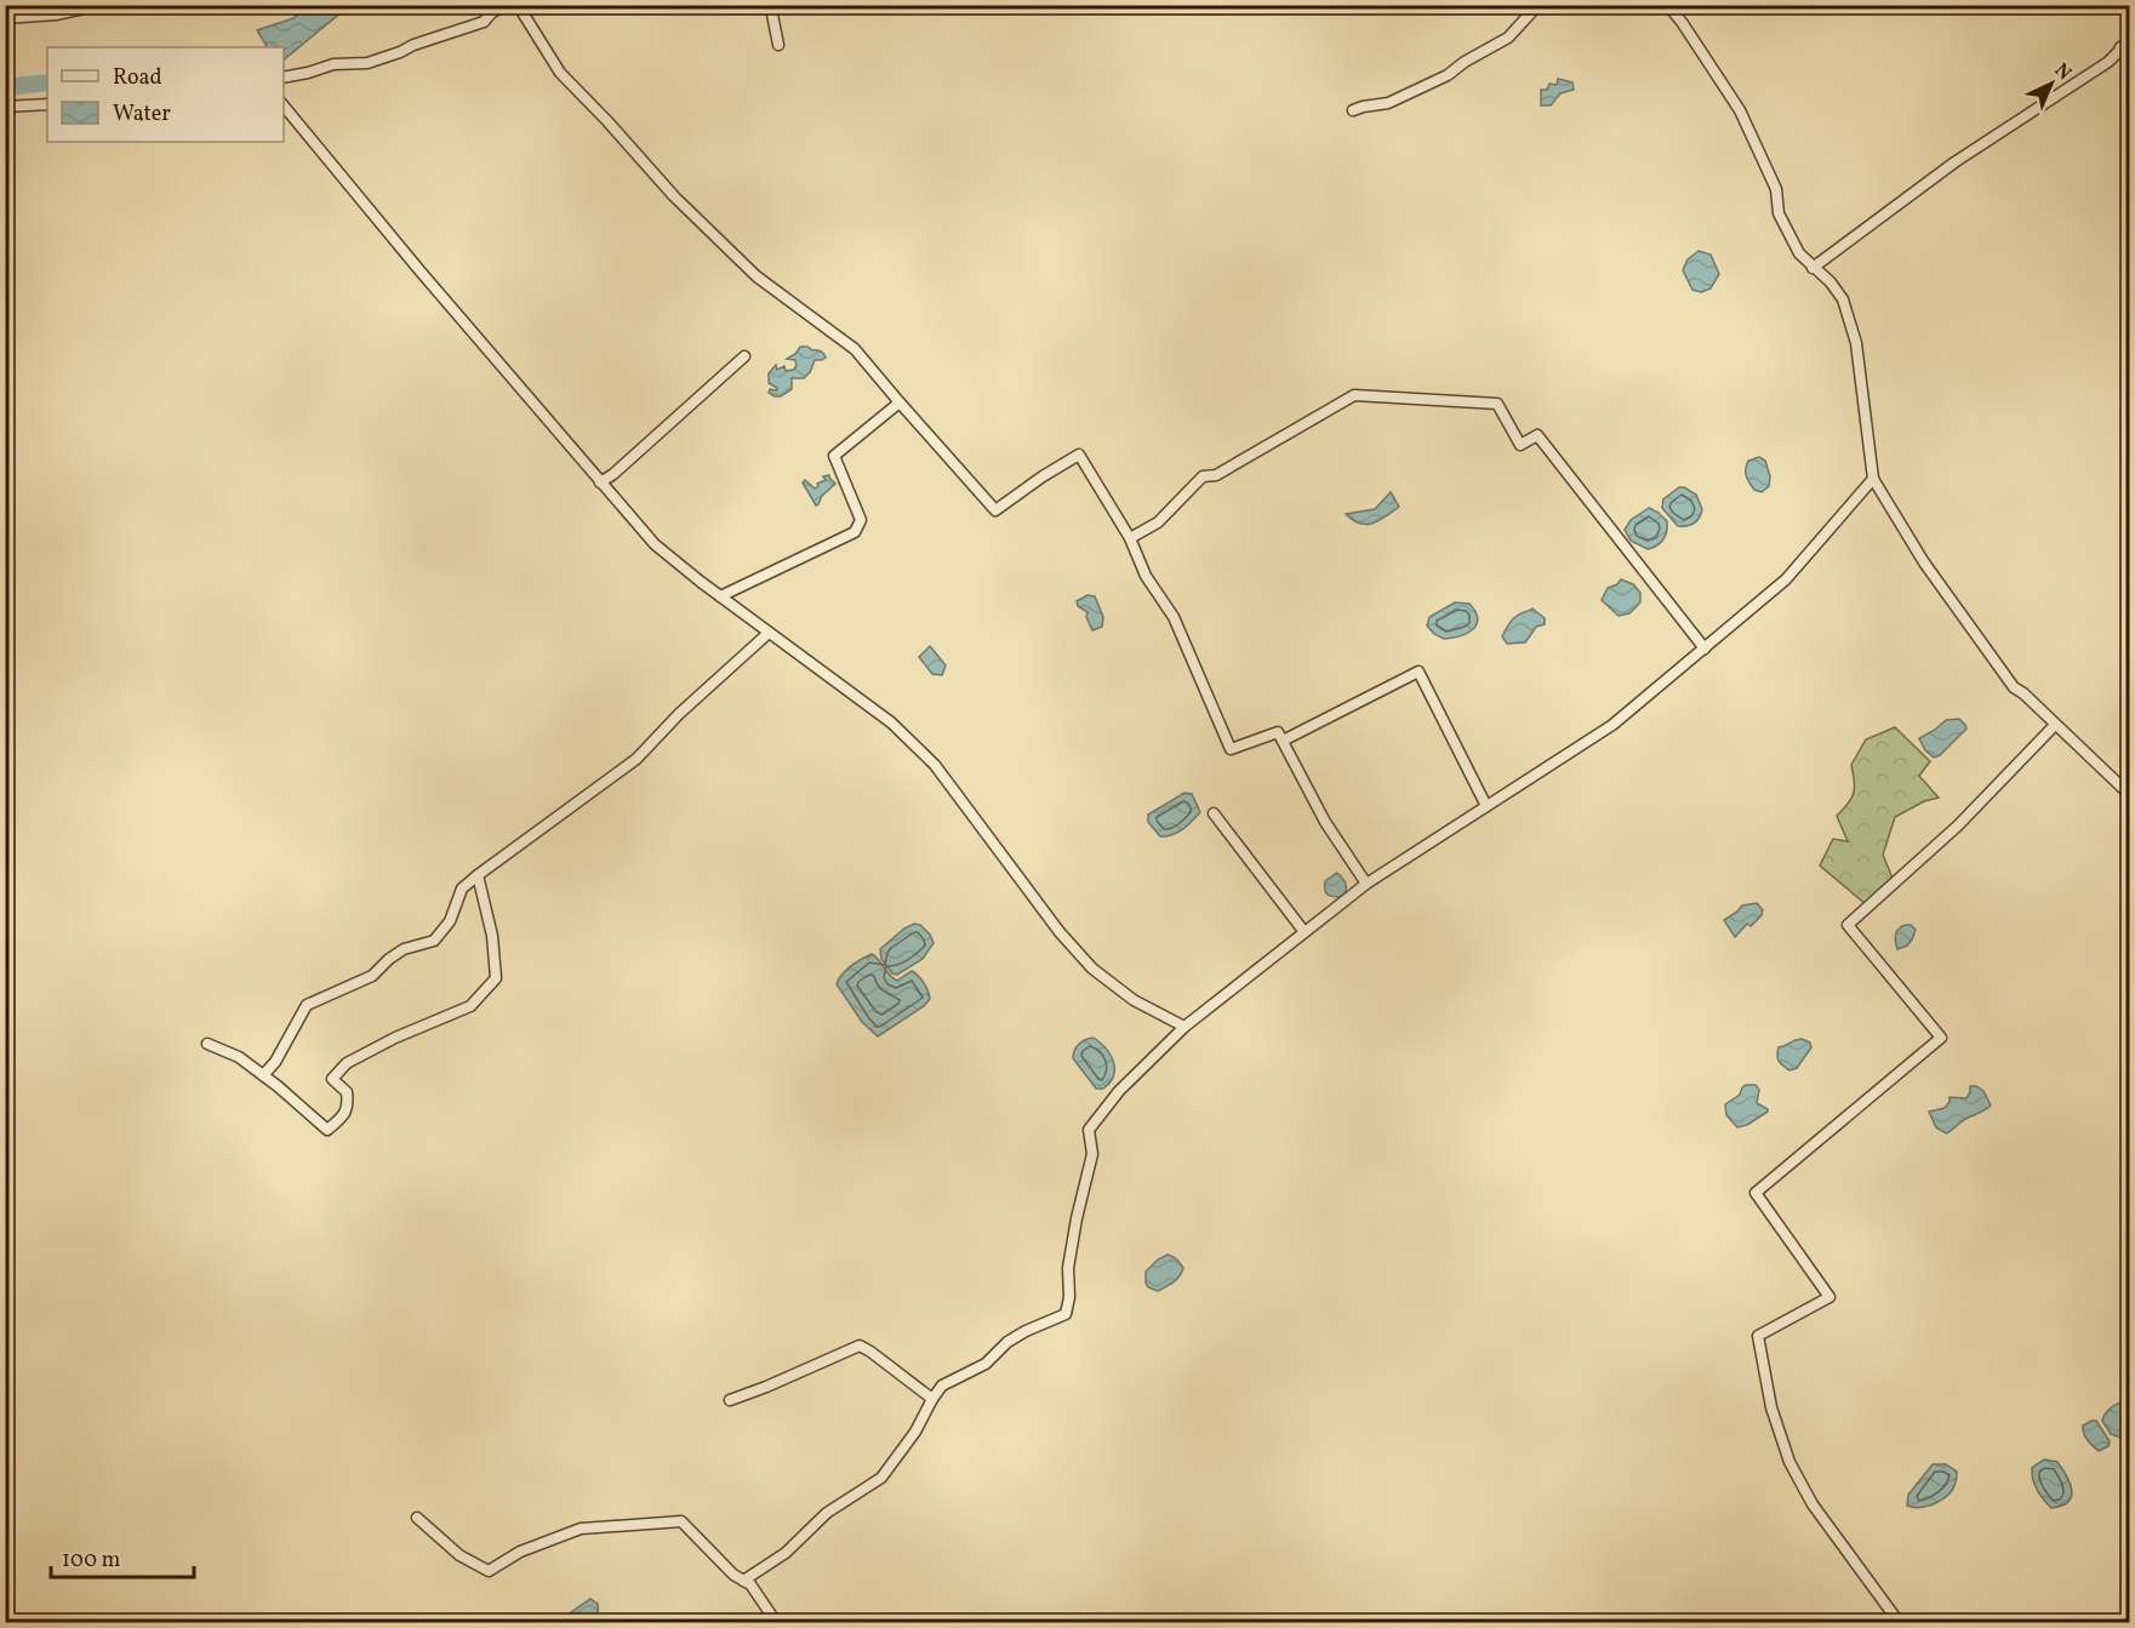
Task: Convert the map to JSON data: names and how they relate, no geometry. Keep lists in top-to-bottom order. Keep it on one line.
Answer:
{"legend":["Road","Water"],"scale_bar":"100 m","north":"top right"}
